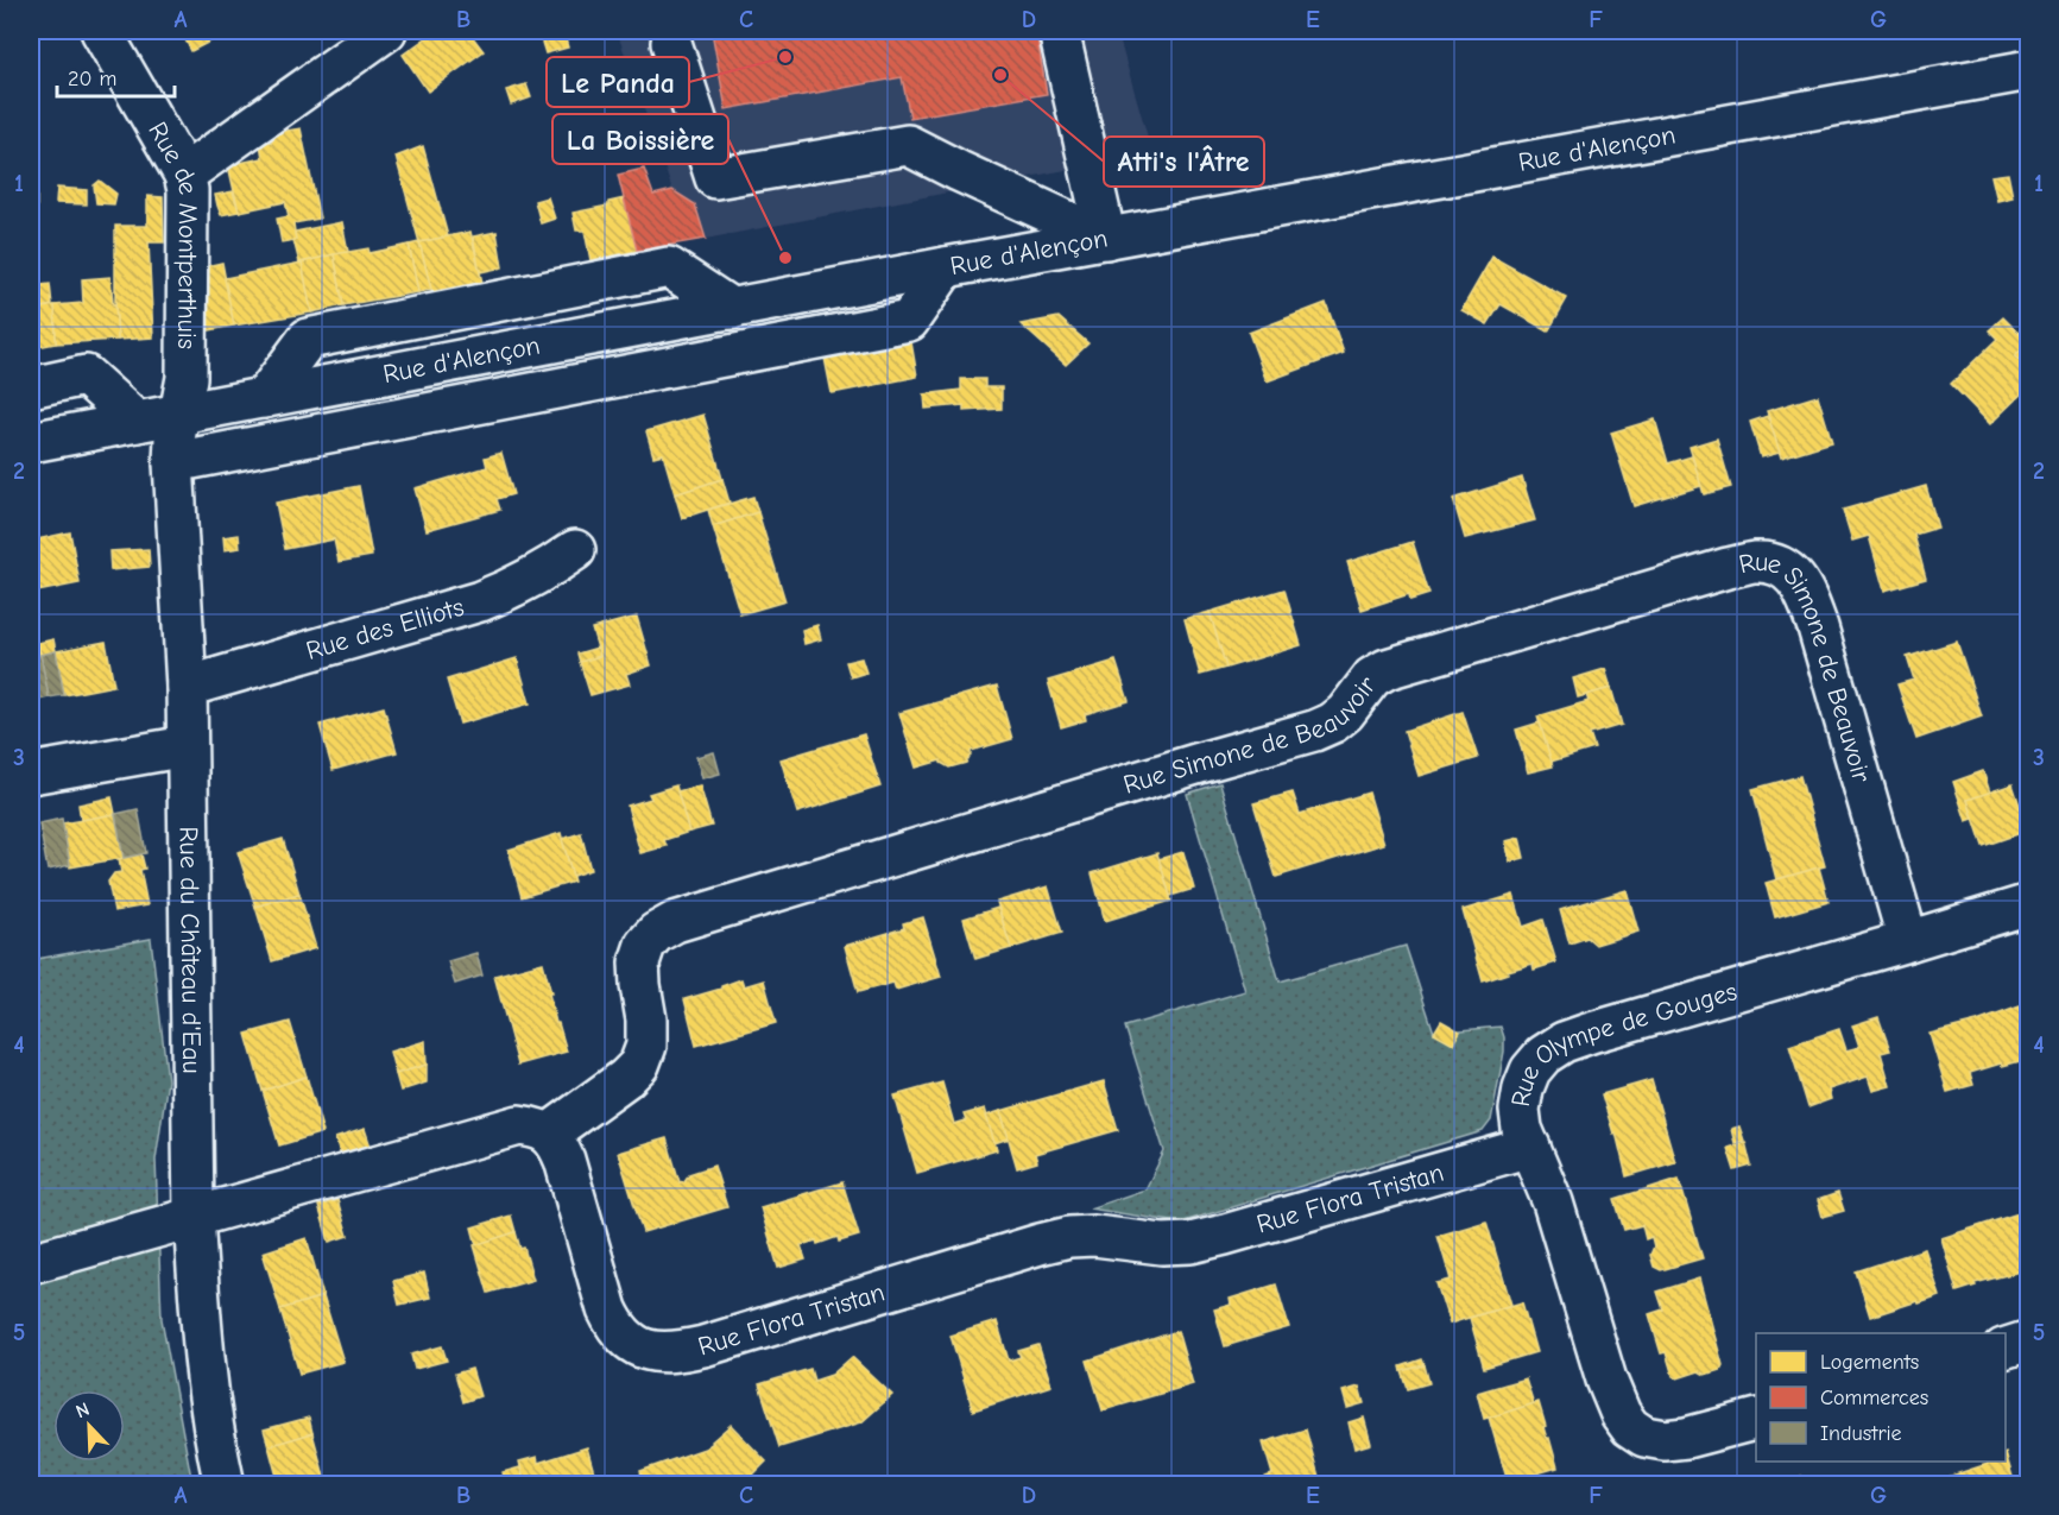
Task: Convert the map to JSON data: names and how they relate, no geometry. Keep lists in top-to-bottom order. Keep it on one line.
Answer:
{"streets":{"street":["Rue d'Alençon","Rue de Montperthuis","Rue des Elliots","Rue Simone de Beauvoir","Rue du Château d'Eau","Rue Olympe de Gouges","Rue Flora Tristan"]},"crossings":[["Rue d'Alençon","Rue de Montperthuis"],["Rue d'Alençon","Rue du Château d'Eau"],["Rue de Montperthuis","Rue du Château d'Eau"],["Rue des Elliots","Rue du Château d'Eau"],["Rue Simone de Beauvoir","Rue Olympe de Gouges"],["Rue Simone de Beauvoir","Rue Flora Tristan"],["Rue Olympe de Gouges","Rue Flora Tristan"]],"places":["Le Panda","Atti's l'Âtre","La Boissière"],"legend":["Logements","Commerces","Industrie"],"scale_bar":"20 m","north":"top left","grid":{"columns":["A","B","C","D","E","F","G"],"rows":["1","2","3","4","5"]}}
